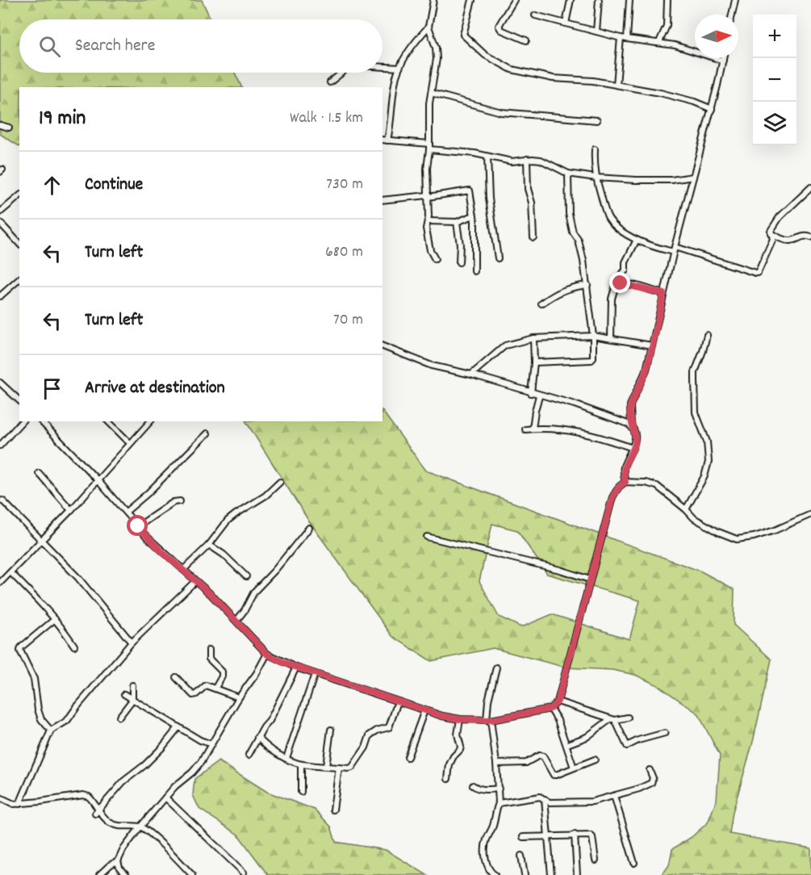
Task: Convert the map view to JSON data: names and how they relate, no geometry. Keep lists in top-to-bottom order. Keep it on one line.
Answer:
{"north":"right","page":{"map_buttons":["+","−"],"search":"Search here","heading":["19 min","Walk · 1.5 km"],"list":[["Continue","730 m"],["Turn left","680 m"],["Turn left","70 m"],"Arrive at destination"]}}
